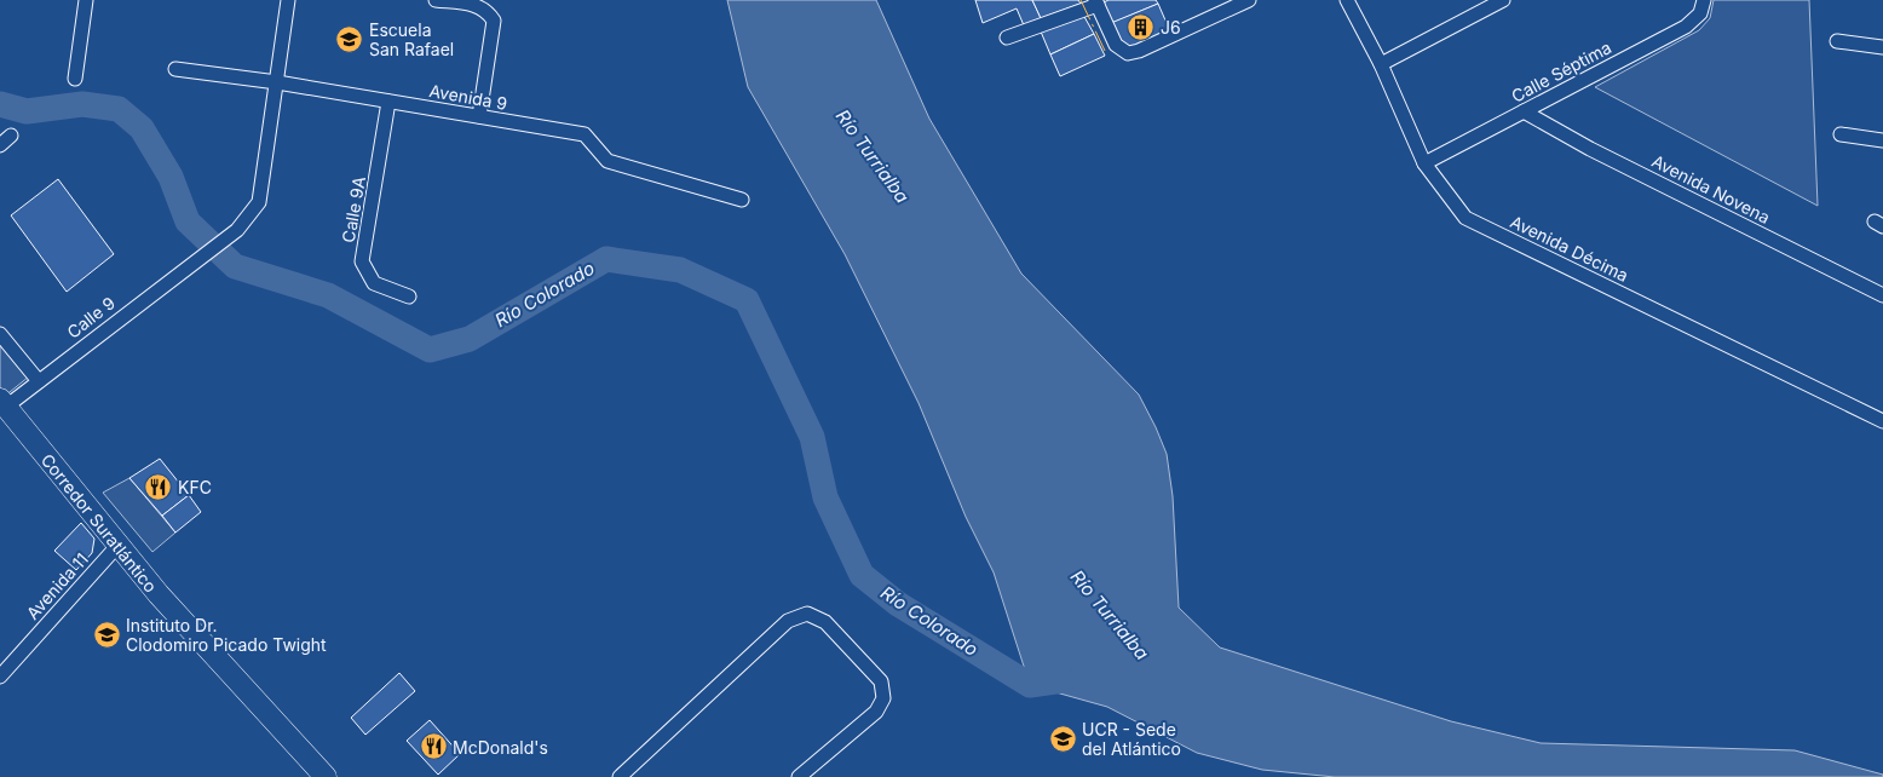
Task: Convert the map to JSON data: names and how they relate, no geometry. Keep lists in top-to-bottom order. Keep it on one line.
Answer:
{"streets":{"main road":["Corredor Suratlántico"],"street":["Calle Séptima","Avenida 9","Avenida Novena","Calle 9A","Avenida Décima","Calle 9","Avenida 11"]},"crossings":[["Calle Séptima","Avenida Novena"],["Calle Séptima","Avenida Décima"],["Avenida 9","Calle 9A"],["Avenida 9","Calle 9"],["Calle 9","Corredor Suratlántico"],["Corredor Suratlántico","Avenida 11"]],"water":["Río Turrialba","Río Colorado"],"places":{"building":["J6"],"school or university":["Escuela San Rafael","Instituto Dr. Clodomiro Picado Twight","UCR - Sede del Atlántico"],"restaurant":["KFC","McDonald's"]}}
